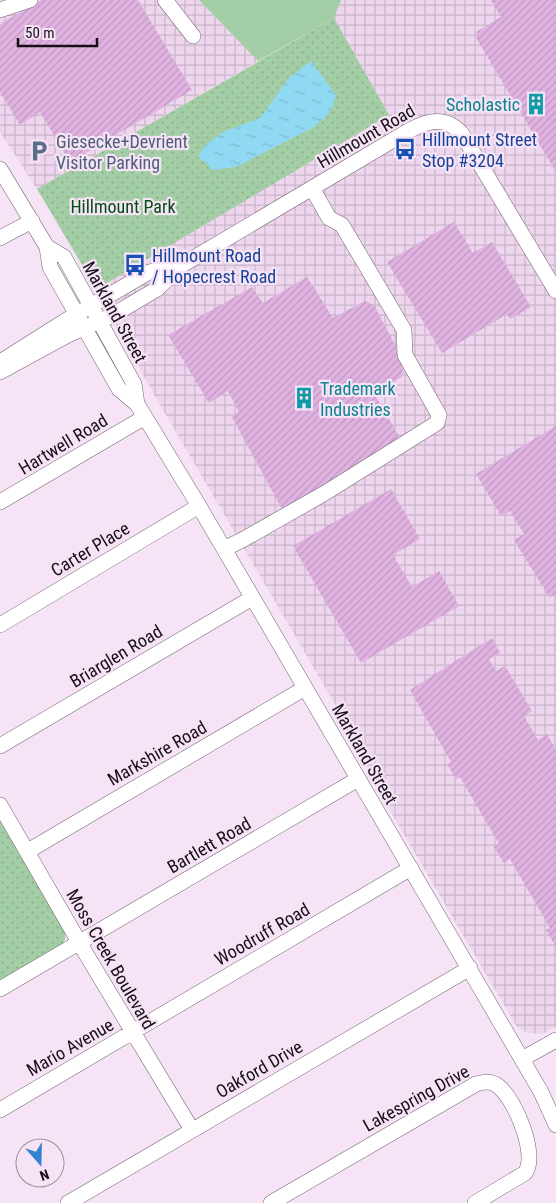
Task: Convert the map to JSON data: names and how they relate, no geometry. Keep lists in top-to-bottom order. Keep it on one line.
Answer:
{"streets":{"street":["Hillmount Road","Markland Street","Hartwell Road","Carter Place","Briarglen Road","Markshire Road","Bartlett Road","Woodruff Road","Moss Creek Boulevard","Mario Avenue","Oakford Drive","Lakespring Drive"]},"crossings":[["Hillmount Road","Markland Street"],["Markland Street","Hartwell Road"],["Markland Street","Carter Place"],["Markland Street","Briarglen Road"],["Markland Street","Markshire Road"],["Markland Street","Bartlett Road"],["Markland Street","Woodruff Road"],["Markland Street","Oakford Drive"],["Markshire Road","Moss Creek Boulevard"],["Bartlett Road","Moss Creek Boulevard"],["Woodruff Road","Moss Creek Boulevard"],["Woodruff Road","Mario Avenue"],["Moss Creek Boulevard","Mario Avenue"],["Moss Creek Boulevard","Oakford Drive"]],"parks":["Hillmount Park"],"places":{"building":["Scholastic","Trademark Industries"],"bus stop":["Hillmount Street Stop #3204","Hillmount Road / Hopecrest Road"],"parking":["Giesecke+Devrient Visitor Parking"]},"scale_bar":"50 m","north":"bottom"}
